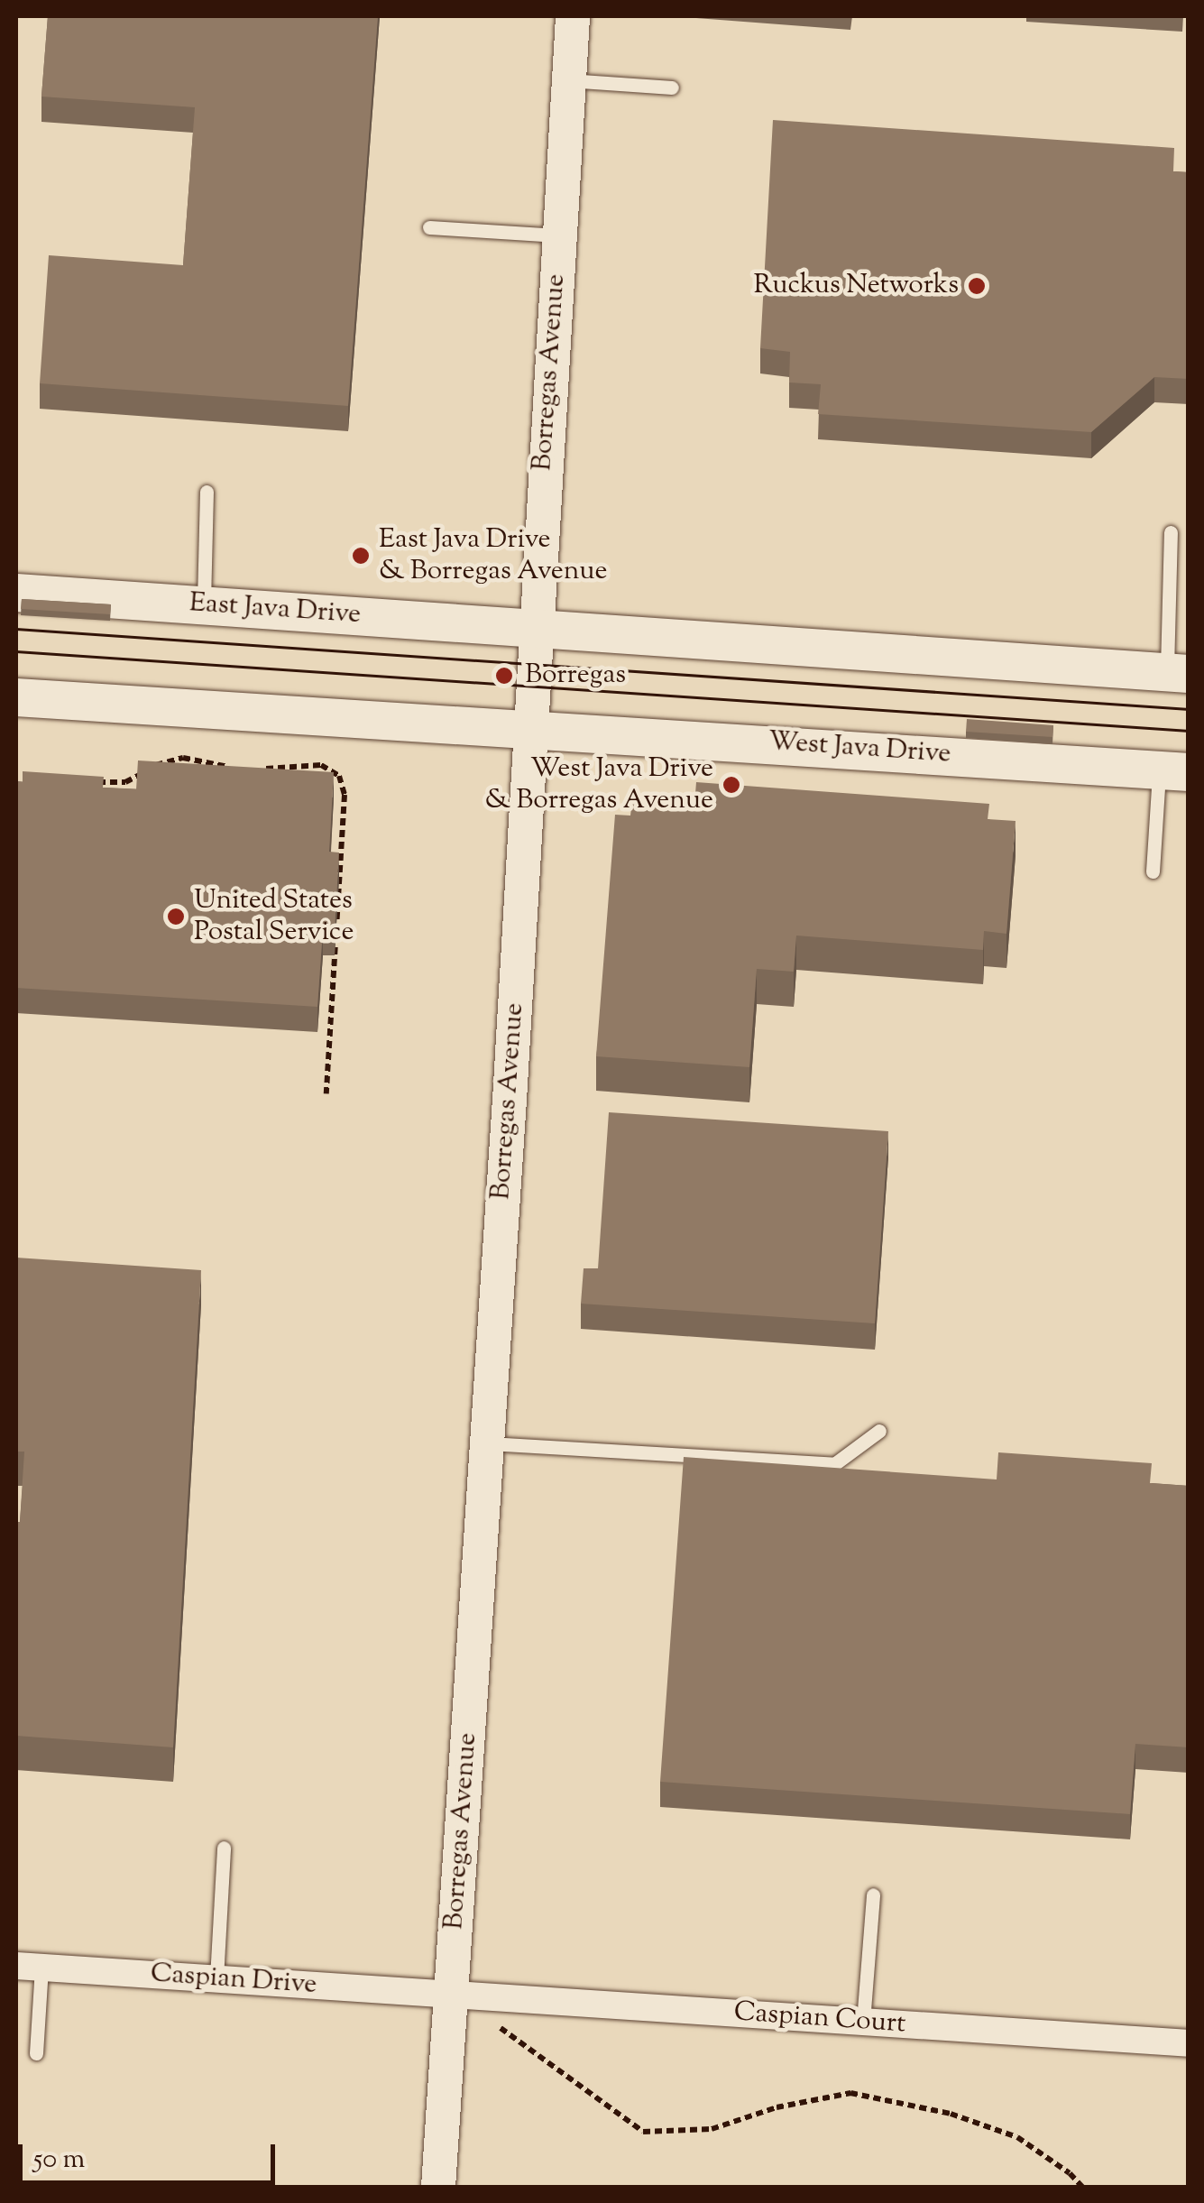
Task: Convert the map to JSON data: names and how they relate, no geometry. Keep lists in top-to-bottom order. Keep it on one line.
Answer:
{"streets":{"main road":["East Java Drive","West Java Drive"],"street":["Borregas Avenue","Caspian Drive","Caspian Court"]},"crossings":[["Borregas Avenue","East Java Drive"],["Borregas Avenue","West Java Drive"],["Borregas Avenue","Caspian Drive"],["Borregas Avenue","Caspian Court"],["Caspian Drive","Caspian Court"]],"places":["Ruckus Networks","East Java Drive & Borregas Avenue","Borregas","West Java Drive & Borregas Avenue","United States Postal Service"],"scale_bar":"50 m"}
